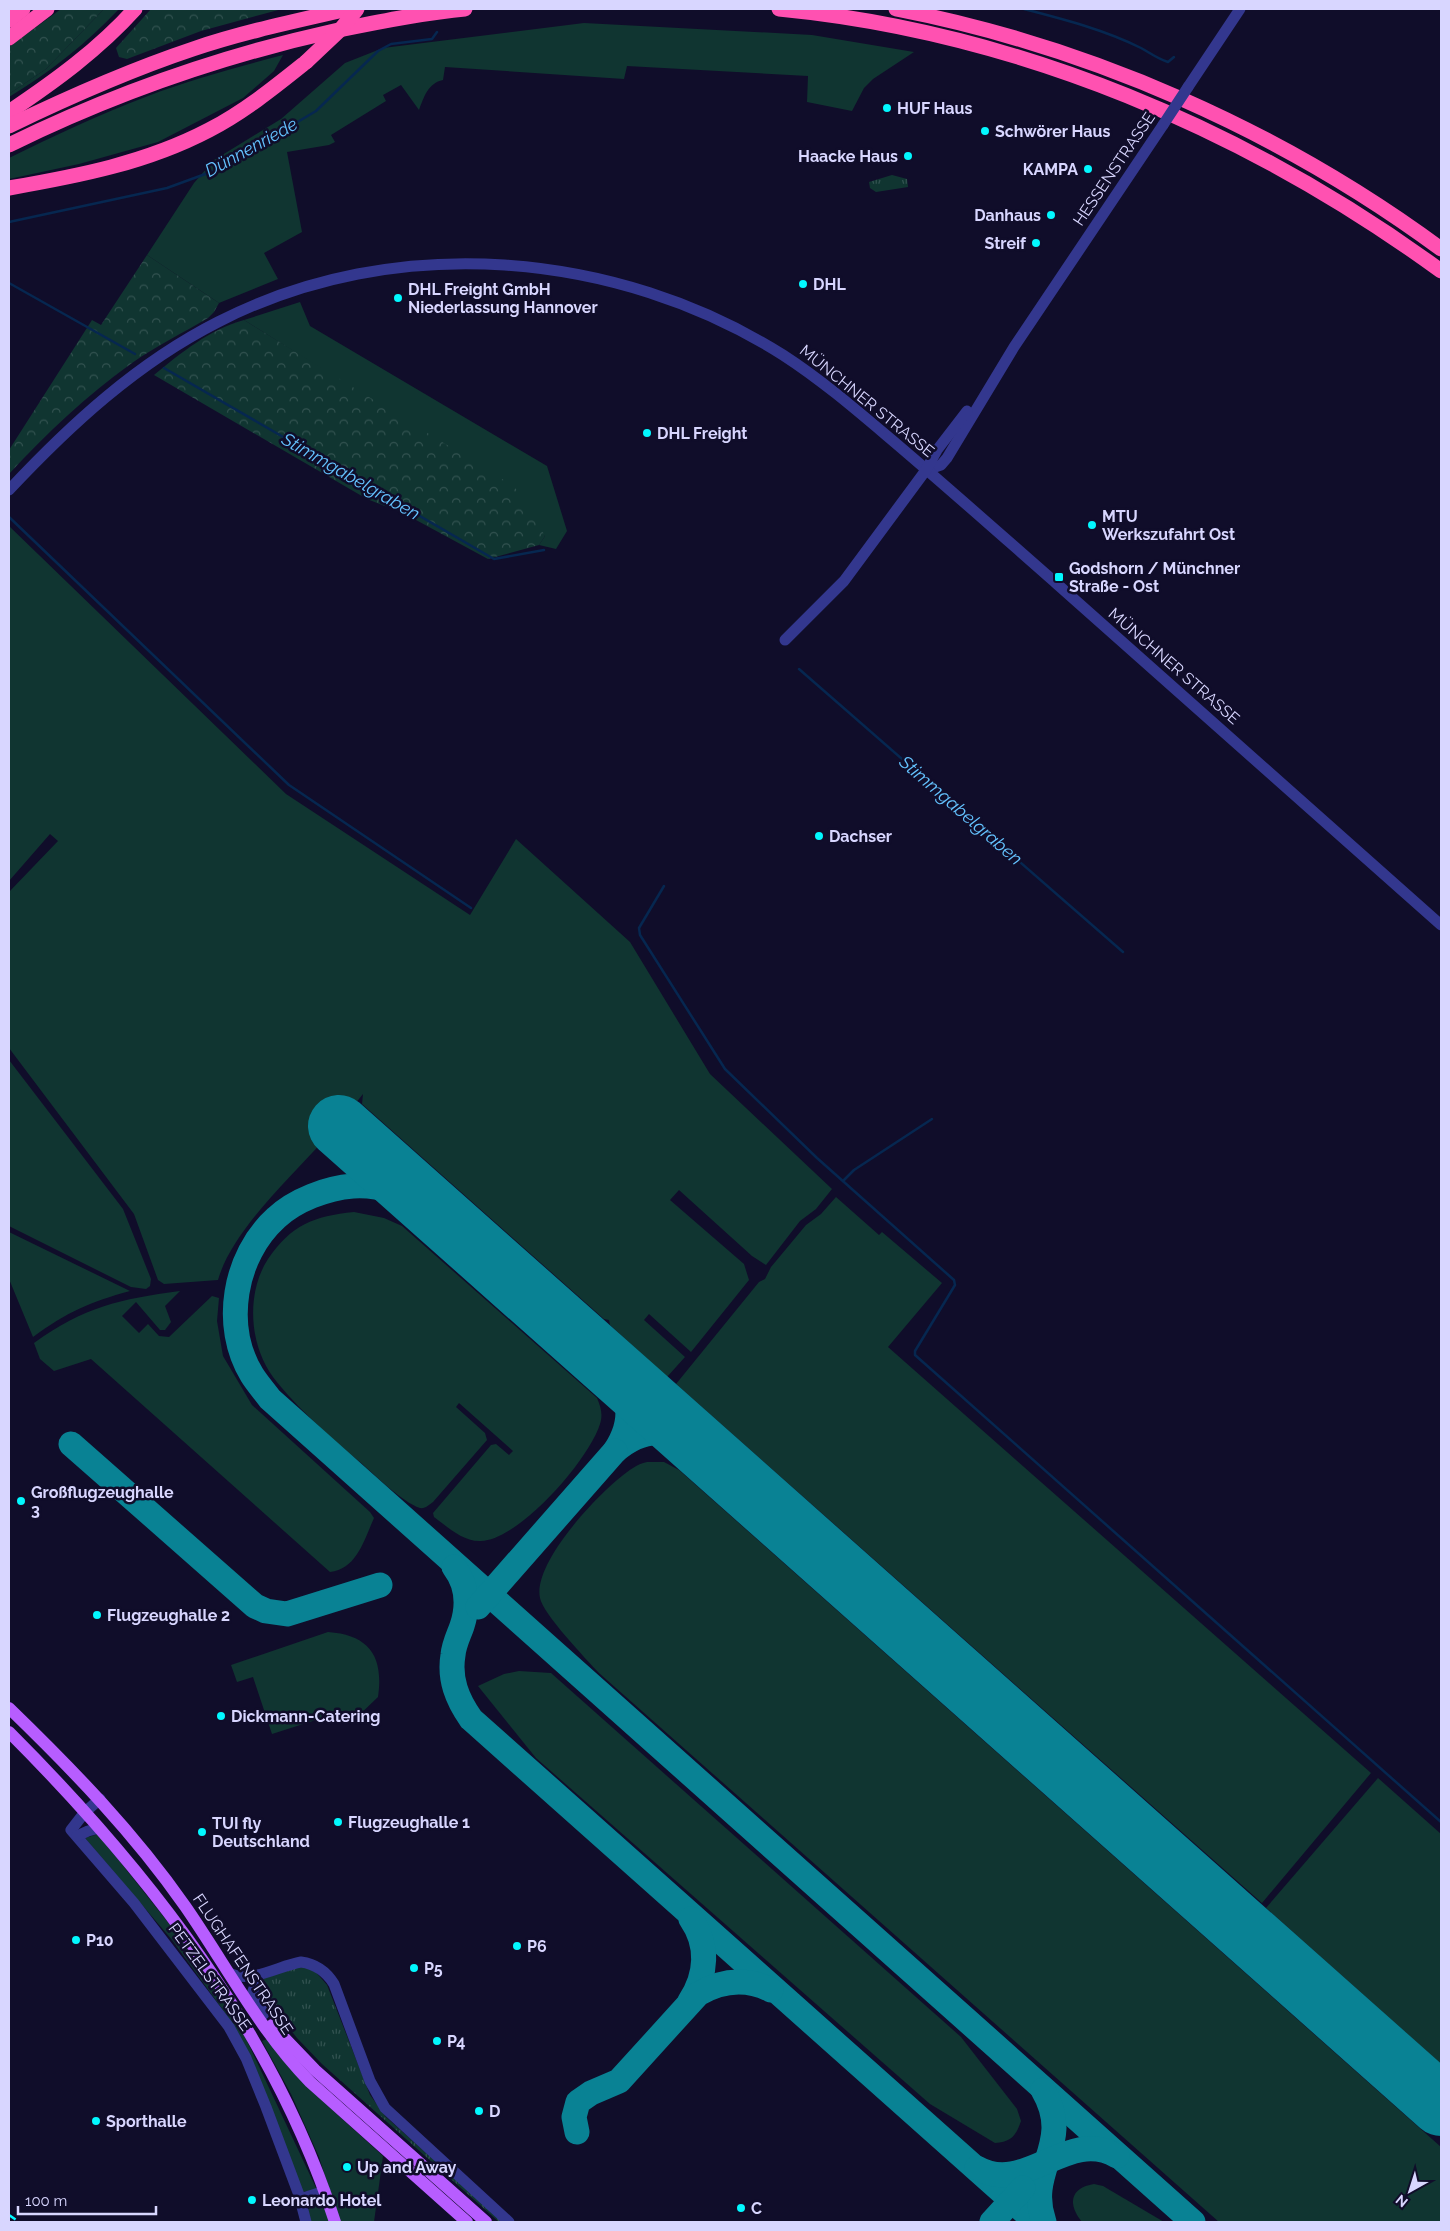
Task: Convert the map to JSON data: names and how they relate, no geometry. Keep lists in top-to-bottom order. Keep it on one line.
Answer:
{"streets":{"main road":["FLUGHAFENSTRASSE"],"street":["HESSENSTRASSE","MÜNCHNER STRASSE","PETZELSTRASSE"]},"crossings":[["HESSENSTRASSE","MÜNCHNER STRASSE"]],"water":["Dünnenriede","Stimmgabelgraben"],"places":{"other":["HUF Haus","Schwörer Haus","Haacke Haus","KAMPA","Danhaus","Streif","DHL","DHL Freight GmbH Niederlassung Hannover","DHL Freight","MTU Werkszufahrt Ost","Dachser","Großflugzeughalle 3","Flugzeughalle 2","Dickmann-Catering","Flugzeughalle 1","TUI fly Deutschland","P10","P6","P5","P4","D","Sporthalle","Up and Away","Leonardo Hotel","C"],"transit":["Godshorn / Münchner Straße - Ost"]},"scale_bar":"100 m","north":"bottom left"}
